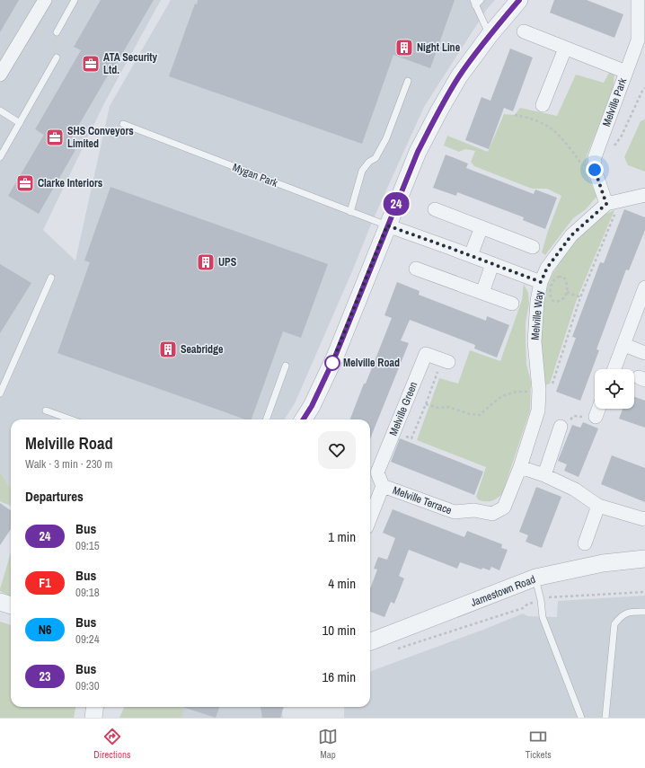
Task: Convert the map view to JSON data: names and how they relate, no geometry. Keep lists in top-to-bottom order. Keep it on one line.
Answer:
{"streets":{"street":["Melville Park","Melville Way","Melville Green","Melville Terrace","Jamestown Road"],"lane":["Mygan Park"]},"crossings":[["Melville Park","Melville Way"],["Melville Way","Melville Terrace"],["Melville Green","Melville Terrace"]],"places":{"building":["Night Line","UPS","Seabridge"],"office":["ATA Security Ltd.","SHS Conveyors Limited","Clarke Interiors"],"other":["Melville Road"]},"lines":["bus line 24"],"page":{"on_map":"24","heading":[["Melville Road","Walk · 3 min · 230 m"],"Departures"],"list":[{"mark":"24","name":"Bus","note":"09:15","value":"1 min"},{"mark":"F1","name":"Bus","note":"09:18","value":"4 min"},{"mark":"N6","name":"Bus","note":"09:24","value":"10 min"},{"mark":"23","name":"Bus","note":"09:30","value":"16 min"}],"tabs":["Directions","Map","Tickets"]}}
